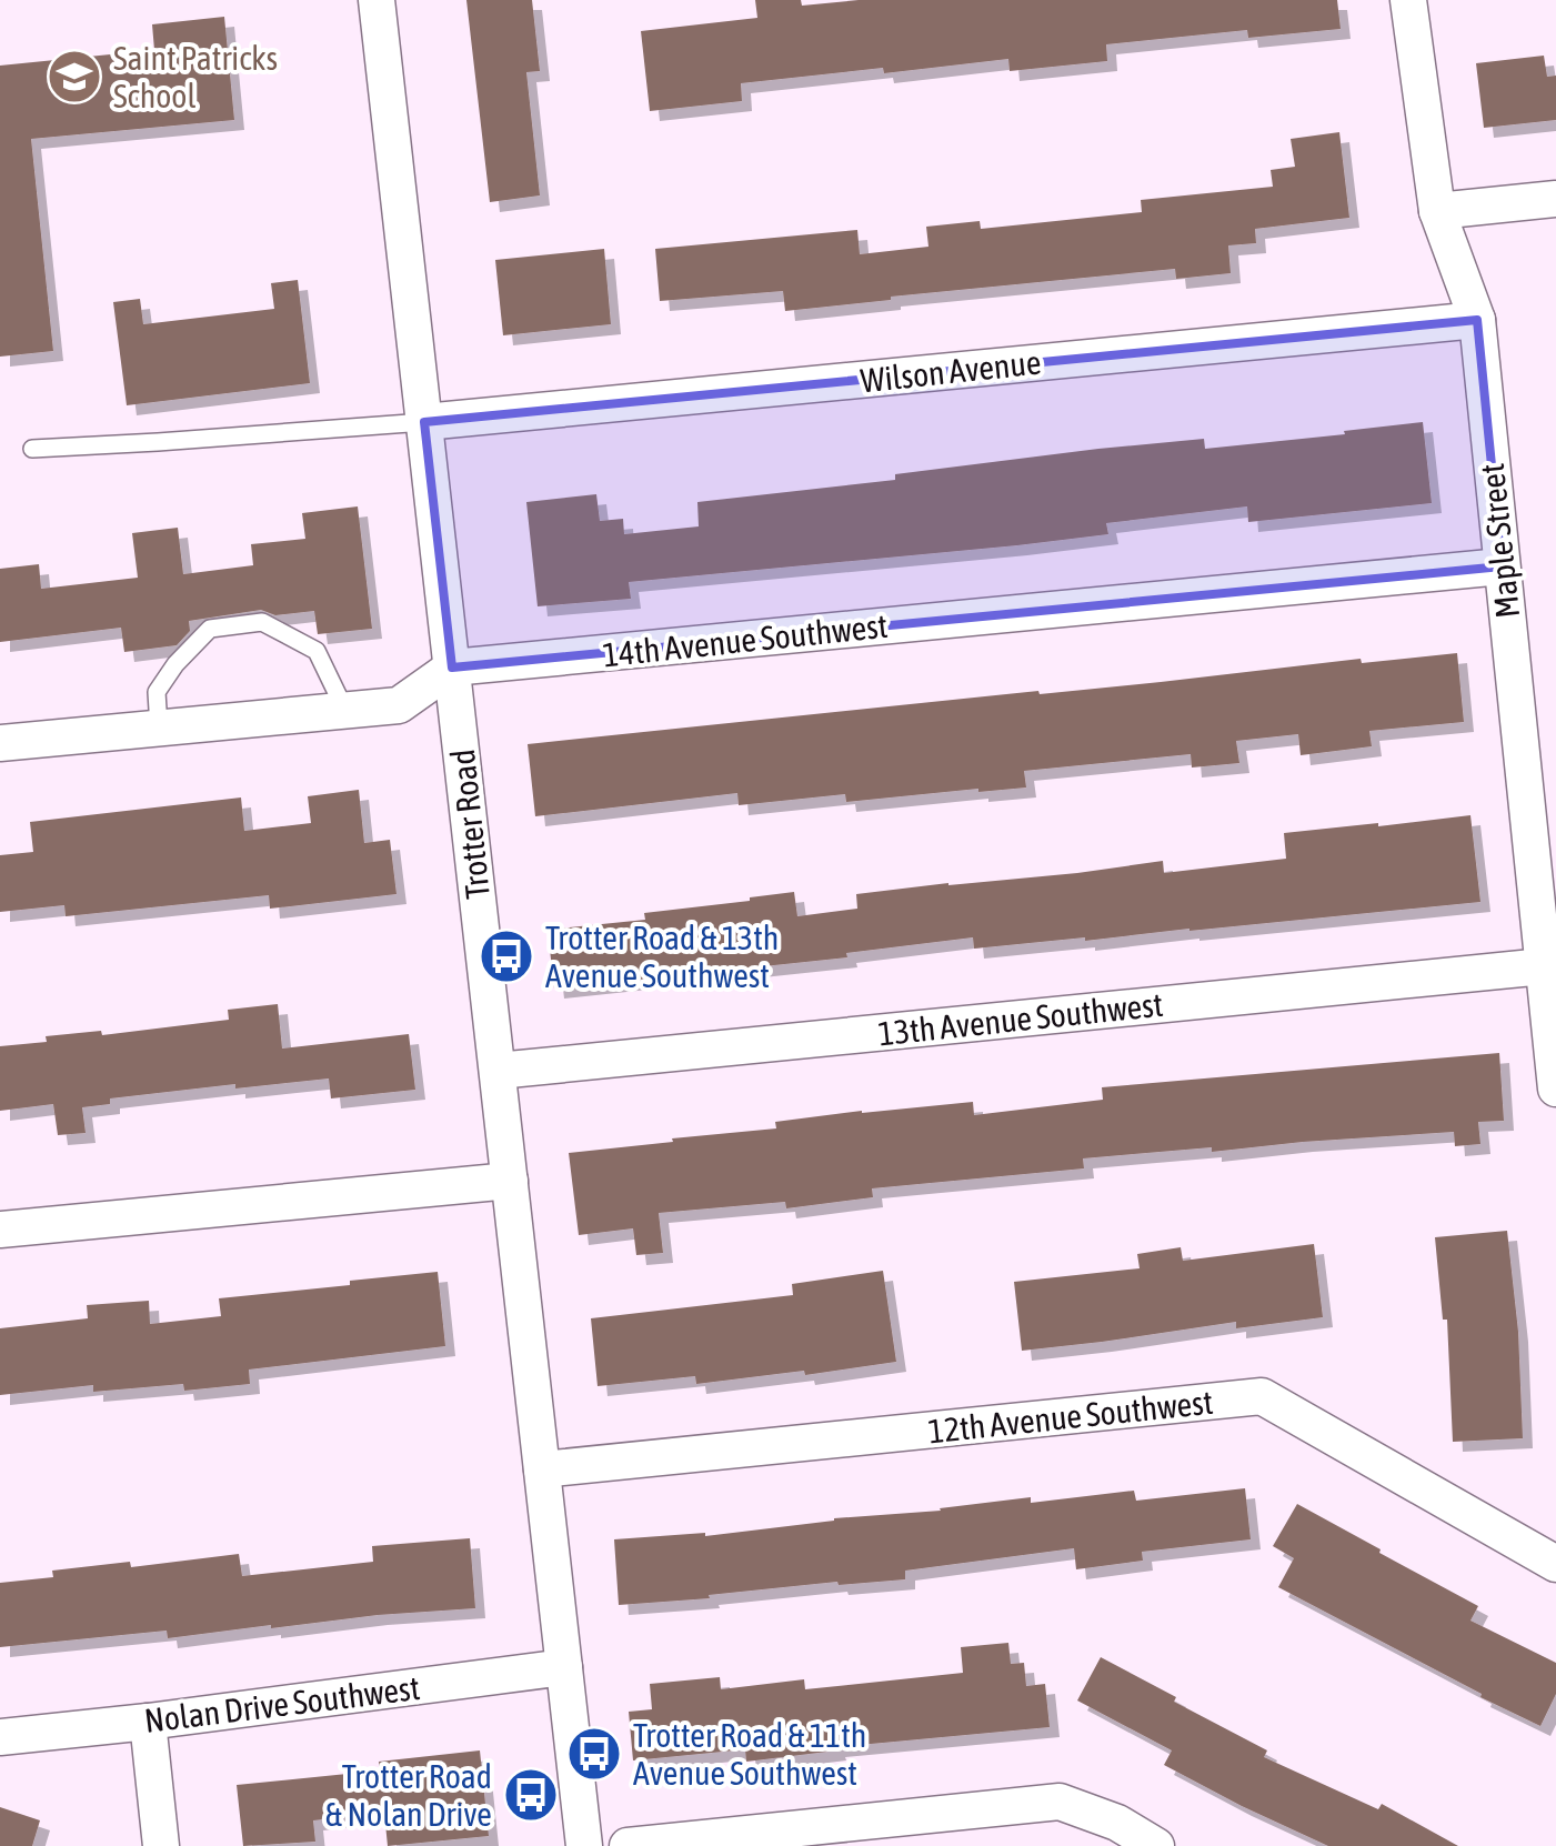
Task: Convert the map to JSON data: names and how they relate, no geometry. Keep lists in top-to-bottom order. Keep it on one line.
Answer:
{"streets":{"street":["Wilson Avenue","Maple Street","14th Avenue Southwest","Trotter Road","13th Avenue Southwest","12th Avenue Southwest","Nolan Drive Southwest"]},"crossings":[["Wilson Avenue","Maple Street"],["Wilson Avenue","Trotter Road"],["Maple Street","14th Avenue Southwest"],["Maple Street","13th Avenue Southwest"],["14th Avenue Southwest","Trotter Road"],["Trotter Road","13th Avenue Southwest"],["Trotter Road","12th Avenue Southwest"],["Trotter Road","Nolan Drive Southwest"]],"places":{"school or university":["Saint Patricks School"],"bus stop":["Trotter Road & 13th Avenue Southwest","Trotter Road & 11th Avenue Southwest","Trotter Road & Nolan Drive"]}}
